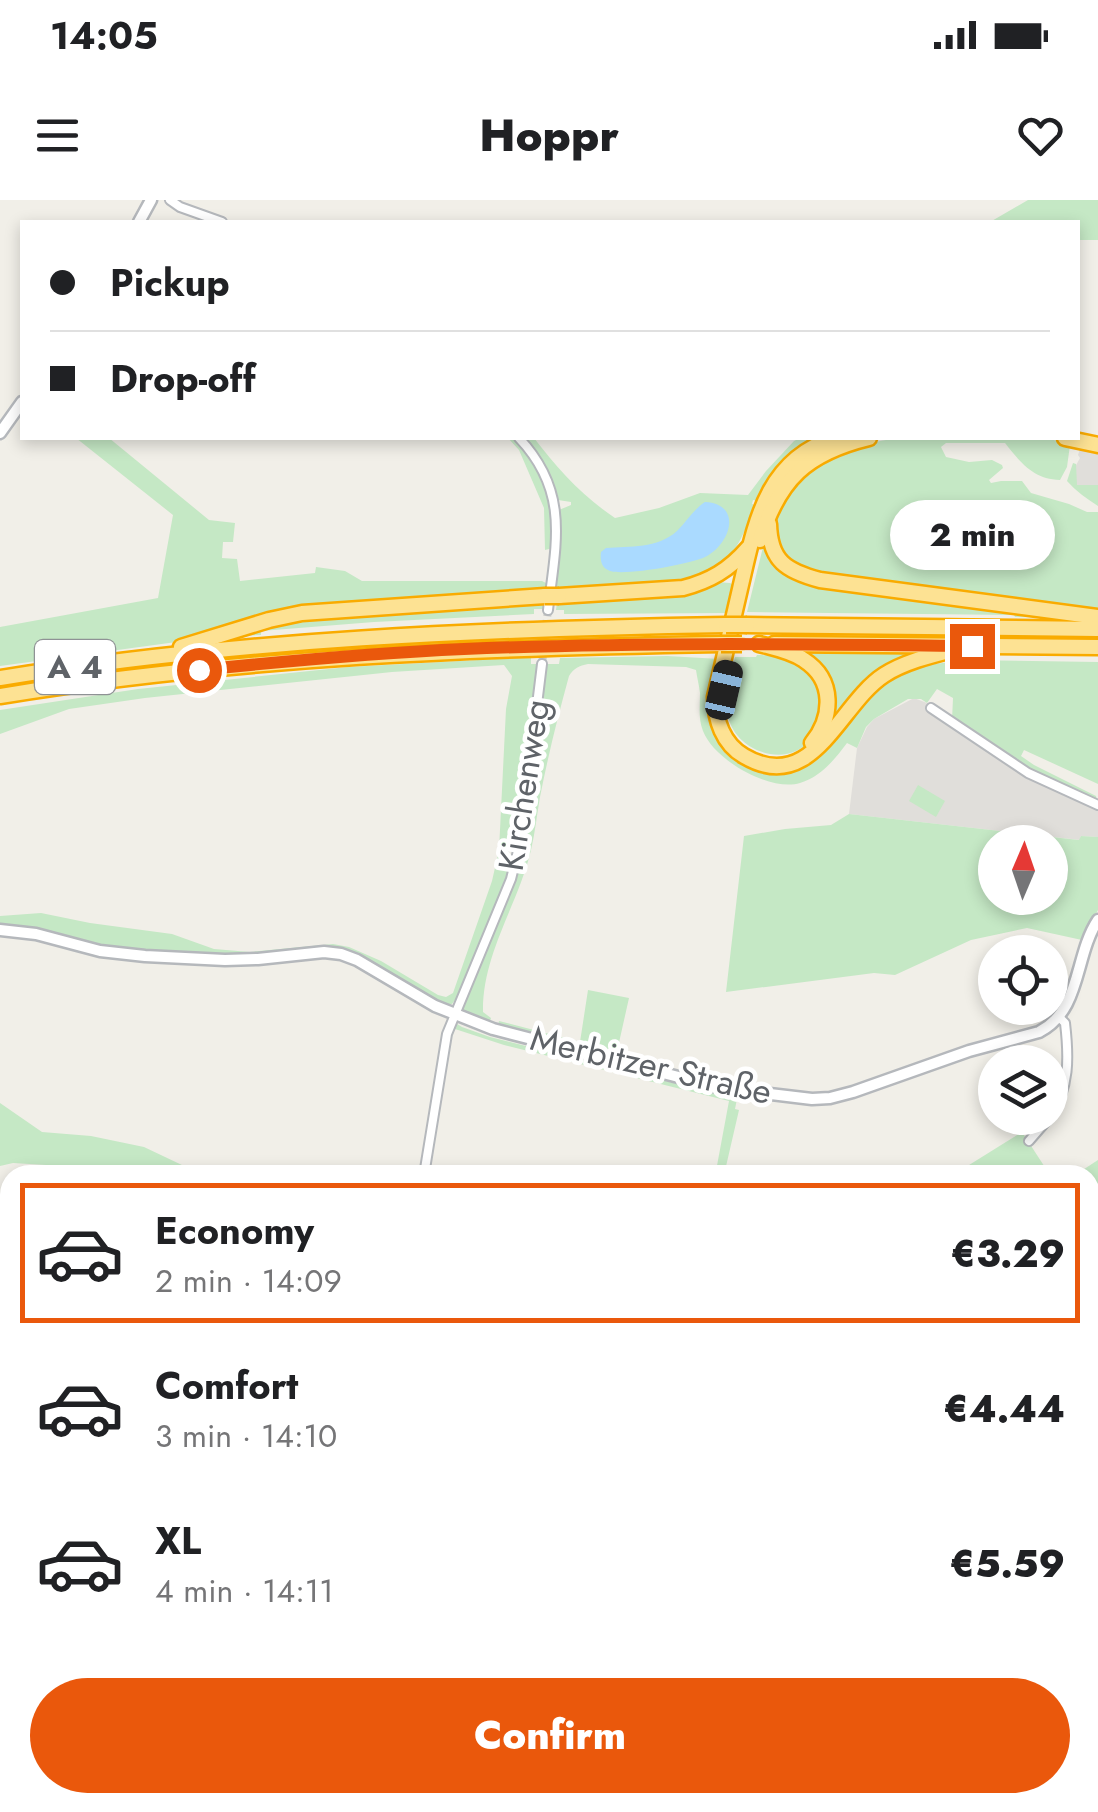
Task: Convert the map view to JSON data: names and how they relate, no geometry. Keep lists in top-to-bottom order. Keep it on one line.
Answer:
{"streets":{"highway":["A 4"],"street":["Kirchenweg","Merbitzer Straße"]},"crossings":[["Kirchenweg","Merbitzer Straße"]],"north":"top","page":{"status":"14:05","header":"Hoppr","banner":["Pickup","Drop-off"],"bubble":"2 min","list":[{"name":"Economy","note":"2 min · 14:09","value":"€3.29"},{"name":"Comfort","note":"3 min · 14:10","value":"€4.44"},{"name":"XL","note":"4 min · 14:11","value":"€5.59"}],"buttons":"Confirm"}}
